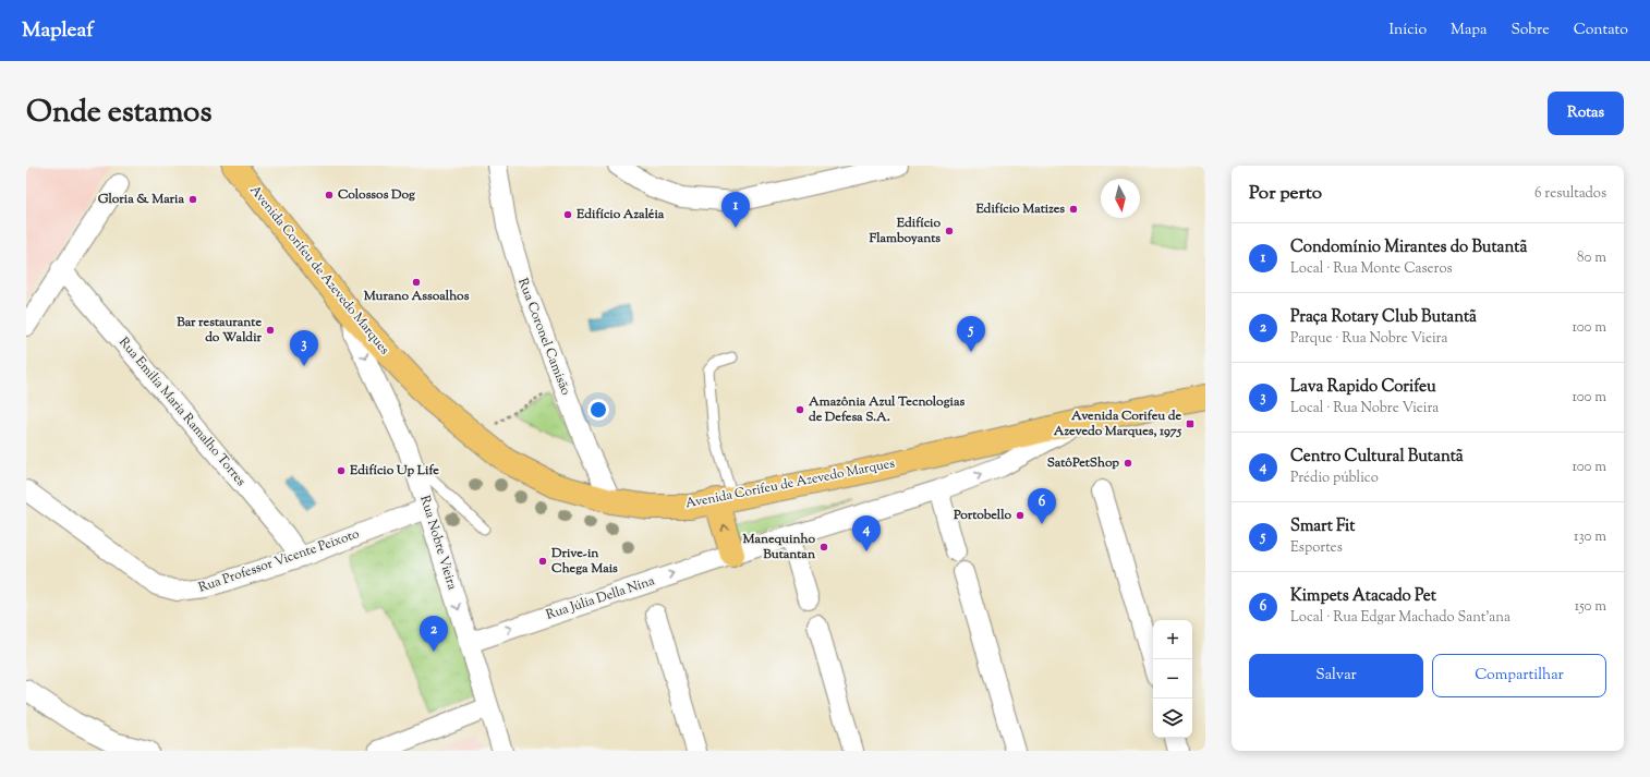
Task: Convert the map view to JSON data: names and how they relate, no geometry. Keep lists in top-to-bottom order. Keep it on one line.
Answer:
{"streets":{"main road":["Avenida Corifeu de Azevedo Marques"],"street":["Rua Coronel Camisão","Rua Emilia Maria Ramalho Torres","Rua Nobre Vieira","Rua Professor Vicente Peixoto","Rua Júlia Della Nina"]},"crossings":[["Avenida Corifeu de Azevedo Marques","Rua Coronel Camisão"],["Avenida Corifeu de Azevedo Marques","Rua Nobre Vieira"],["Avenida Corifeu de Azevedo Marques","Rua Júlia Della Nina"],["Rua Emilia Maria Ramalho Torres","Rua Professor Vicente Peixoto"],["Rua Nobre Vieira","Rua Professor Vicente Peixoto"],["Rua Nobre Vieira","Rua Júlia Della Nina"]],"one_way":["Rua Nobre Vieira","Rua Júlia Della Nina"],"places":{"other":["Colossos Dog","Gloria & Maria","Edifício Matizes","Edifício Azaléia","Edifício Flamboyants","Murano Assoalhos","Bar restaurante do Waldir","Amazônia Azul Tecnologias de Defesa S.A.","SatôPetShop","Edifício Up Life","Portobello","Manequinho Butantan","Drive-in Chega Mais"],"transit":["Avenida Corifeu de Azevedo Marques, 1975"]},"north":"bottom","page":{"header":"Mapleaf","nav":["Início","Mapa","Sobre","Contato"],"title":"Onde estamos","buttons":["Rotas",["Salvar","Compartilhar"]],"heading":["Por perto","6 resultados"],"pins":["1","5","3","6","4","2"],"list":[{"mark":"1","name":"Condomínio Mirantes do Butantã","note":"Local · Rua Monte Caseros","value":"80 m"},{"mark":"2","name":"Praça Rotary Club Butantã","note":"Parque · Rua Nobre Vieira","value":"100 m"},{"mark":"3","name":"Lava Rapido Corifeu","note":"Local · Rua Nobre Vieira","value":"100 m"},{"mark":"4","name":"Centro Cultural Butantã","note":"Prédio público","value":"100 m"},{"mark":"5","name":"Smart Fit","note":"Esportes","value":"130 m"},{"mark":"6","name":"Kimpets Atacado Pet","note":"Local · Rua Edgar Machado Sant'ana","value":"150 m"}],"map_buttons":["+","−"]}}
